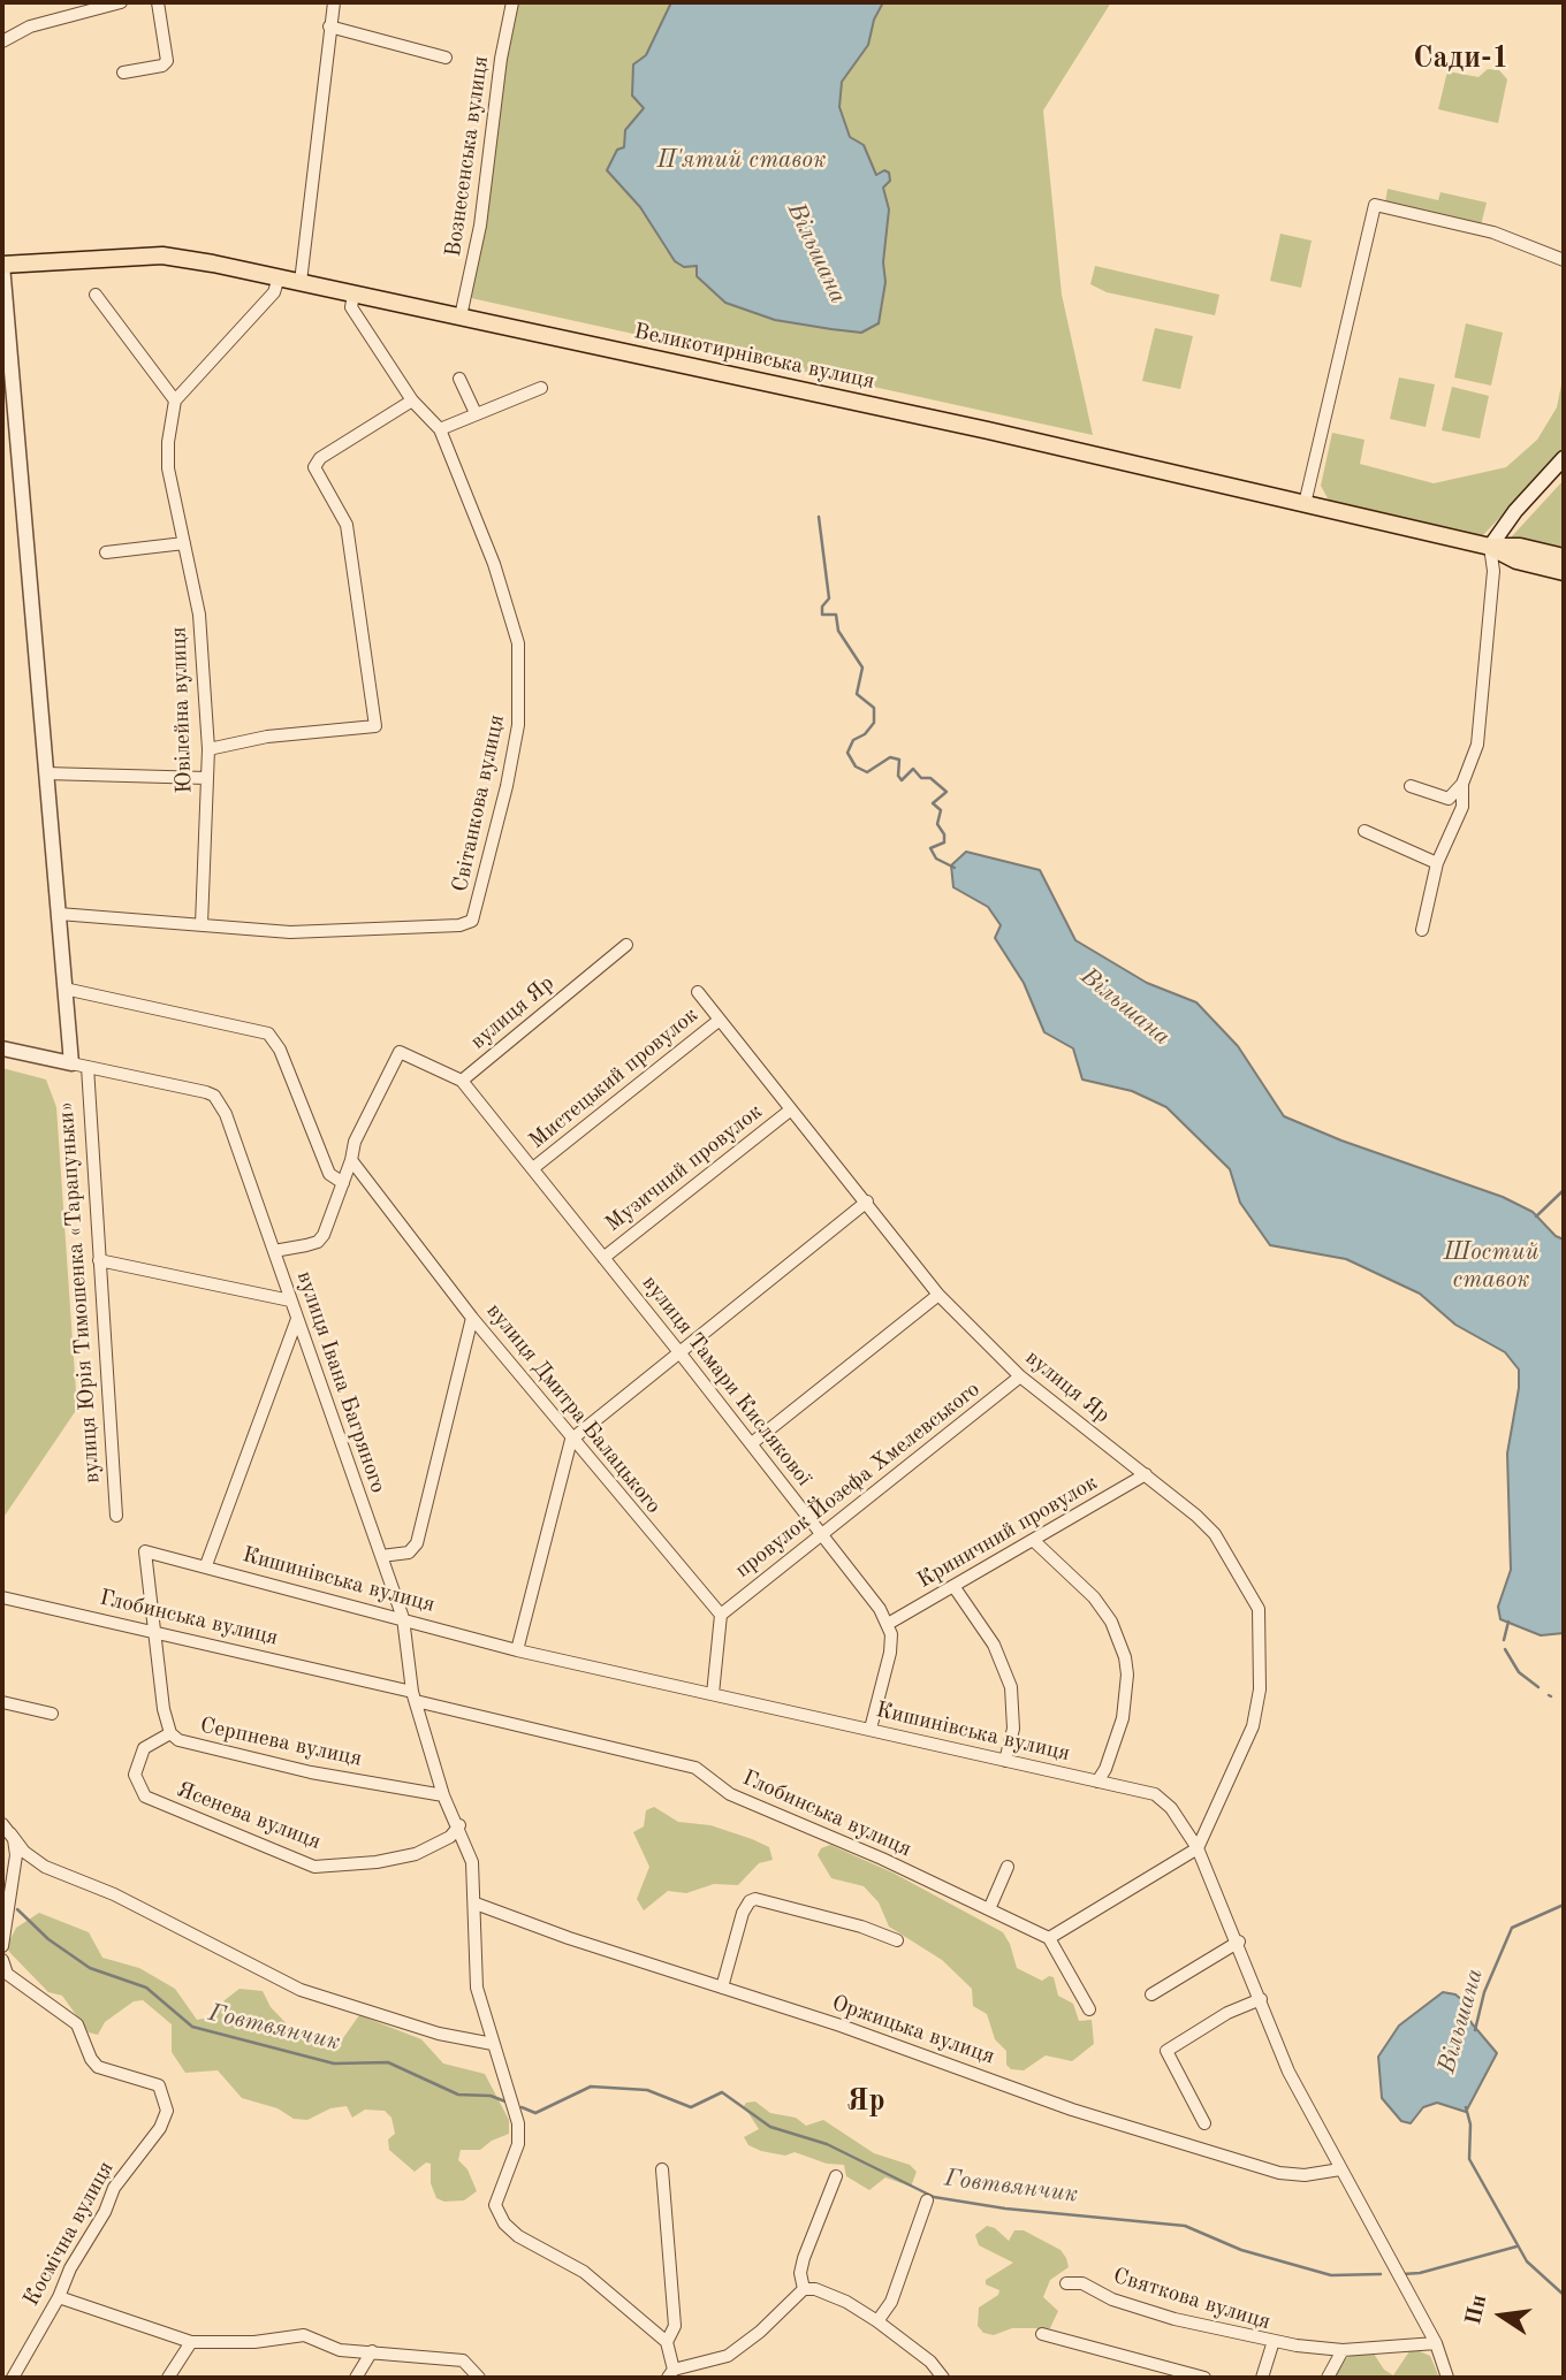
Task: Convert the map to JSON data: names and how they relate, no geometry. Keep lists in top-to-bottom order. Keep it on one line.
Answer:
{"streets":{"main road":["Великотирнівська вулиця"],"street":["Вознесенська вулиця","Ювілейна вулиця","Світанкова вулиця","вулиця Яр","Мистецький провулок","Музичний провулок","вулиця Юрія Тимошенка «Тарапуньки»","вулиця Тамари Кислякової","вулиця Івана Багряного","вулиця Дмитра Балацького","провулок Йозефа Хмелевського","Криничний провулок","Кишинівська вулиця","Глобинська вулиця","Серпнева вулиця","Ясенева вулиця","Оржицька вулиця","Космічна вулиця","Святкова вулиця"]},"crossings":[["Вознесенська вулиця","Великотирнівська вулиця"],["Великотирнівська вулиця","Світанкова вулиця"],["Ювілейна вулиця","Світанкова вулиця"],["вулиця Яр","Мистецький провулок"],["вулиця Яр","Музичний провулок"],["вулиця Яр","вулиця Тамари Кислякової"],["вулиця Яр","провулок Йозефа Хмелевського"],["вулиця Яр","Криничний провулок"],["вулиця Яр","Кишинівська вулиця"],["Мистецький провулок","вулиця Тамари Кислякової"],["Музичний провулок","вулиця Тамари Кислякової"],["вулиця Юрія Тимошенка «Тарапуньки»","вулиця Івана Багряного"],["вулиця Тамари Кислякової","провулок Йозефа Хмелевського"],["вулиця Тамари Кислякової","Криничний провулок"],["вулиця Івана Багряного","Кишинівська вулиця"],["вулиця Івана Багряного","Глобинська вулиця"],["вулиця Івана Багряного","Серпнева вулиця"],["вулиця Івана Багряного","Ясенева вулиця"],["вулиця Дмитра Балацького","провулок Йозефа Хмелевського"],["Кишинівська вулиця","Серпнева вулиця"],["Кишинівська вулиця","Оржицька вулиця"],["Глобинська вулиця","Серпнева вулиця"],["Серпнева вулиця","Ясенева вулиця"]],"districts":["Сади-1","Яр"],"water":["П'ятий ставок","Вільшана","Шостий ставок","Говтвянчик"],"north":"left"}
